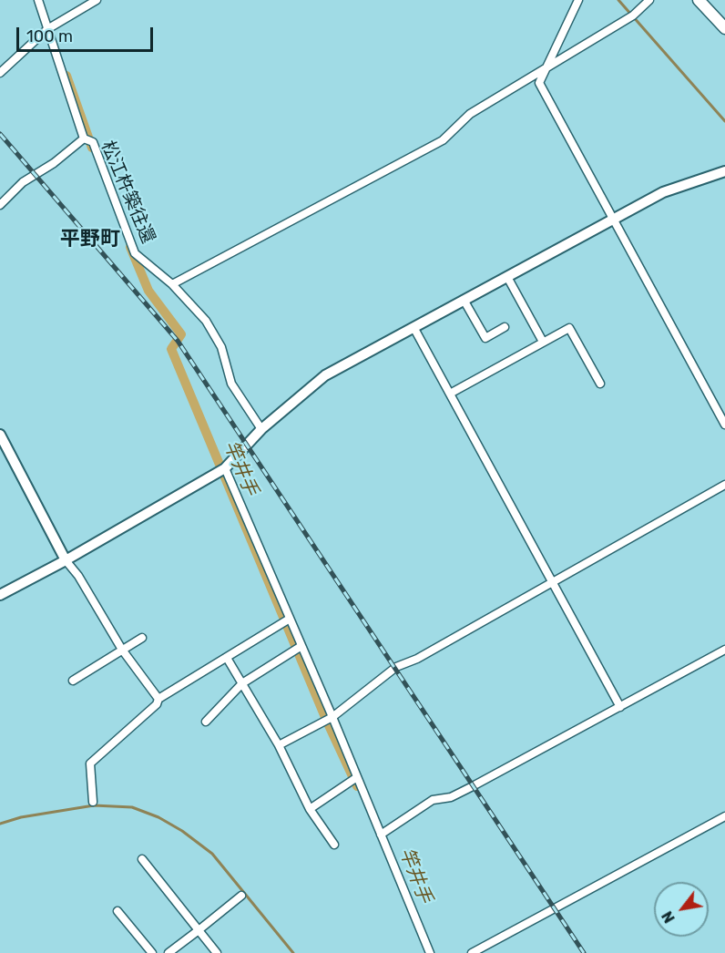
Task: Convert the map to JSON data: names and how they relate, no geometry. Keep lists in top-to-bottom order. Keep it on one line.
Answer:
{"streets":{"street":["松江杵築往還"]},"districts":["平野町"],"water":["竿井手"],"scale_bar":"100 m","north":"bottom left"}
